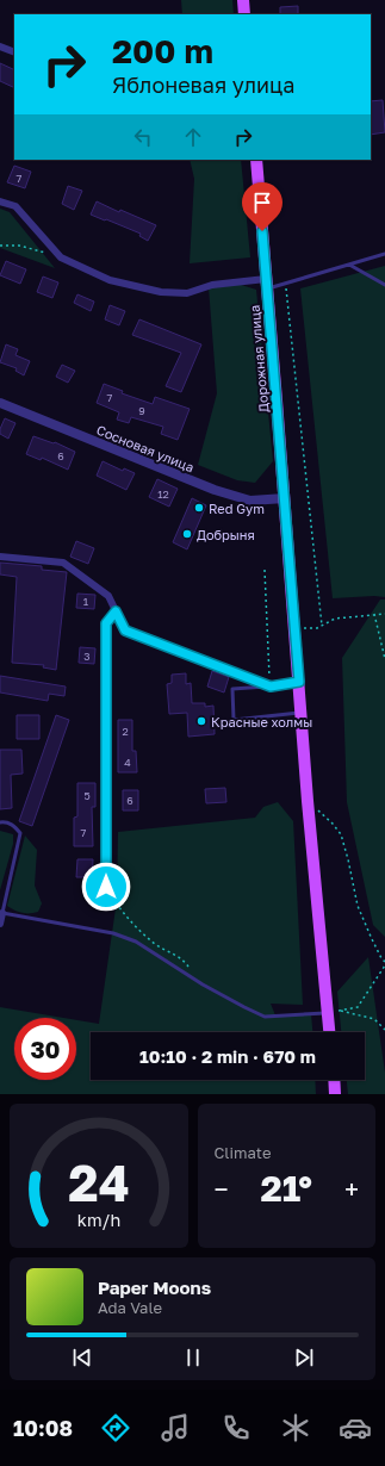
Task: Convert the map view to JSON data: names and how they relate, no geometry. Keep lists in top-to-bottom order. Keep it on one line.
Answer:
{"streets":{"main road":["Дорожная улица"],"street":["Сосновая улица"]},"crossings":[["Дорожная улица","Сосновая улица"]],"places":["Red Gym","Добрыня","Красные холмы"],"house_numbers":["7","7","9","6","12","1","3","2","4","5","6","7"],"page":{"turn":["200 m","Яблоневая улица"],"limit":"30","trip":"10:10 · 2 min · 670 m","tile":"Climate","heat":["−","21°","+"],"song":["Paper Moons","Ada Vale"],"tabs":"10:08","gauge":["24","km/h"]}}
